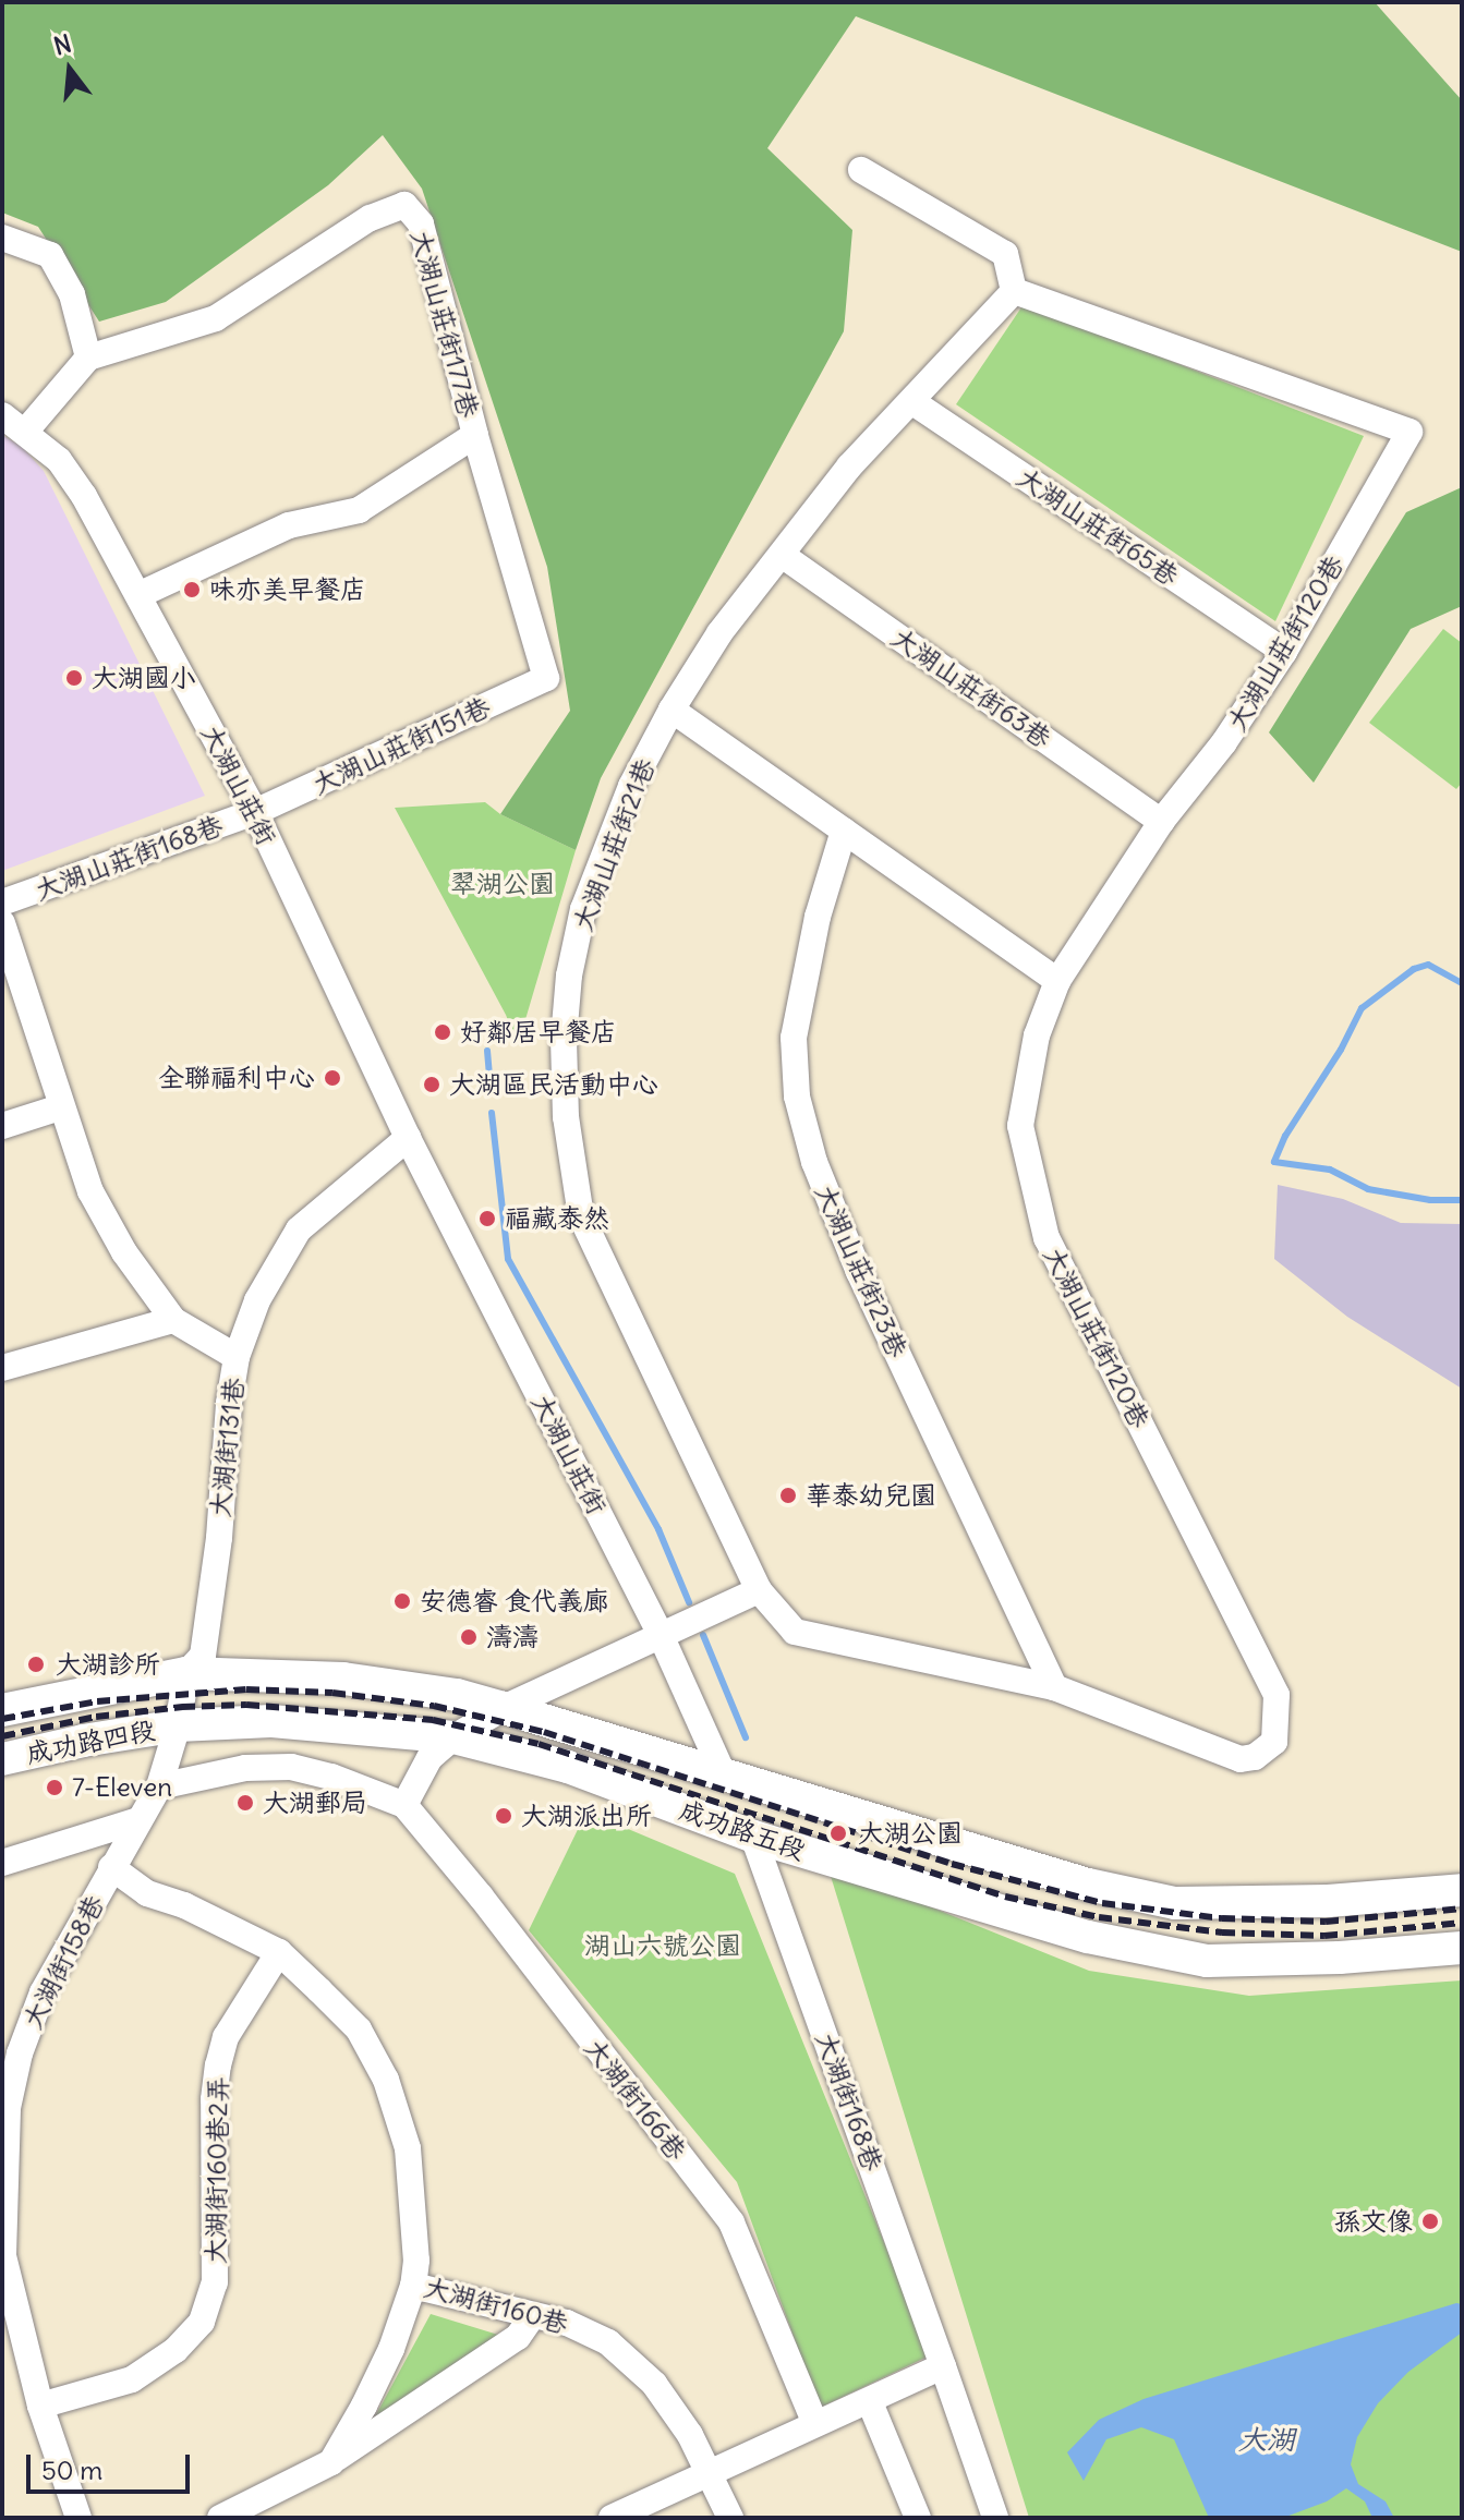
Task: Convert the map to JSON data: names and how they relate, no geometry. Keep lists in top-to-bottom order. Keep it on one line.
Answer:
{"streets":{"main road":["成功路四段","成功路五段"],"street":["大湖山莊街177巷","大湖山莊街65巷","大湖山莊街120巷","大湖山莊街63巷","大湖山莊街151巷","大湖山莊街","大湖山莊街21巷","大湖山莊街168巷","大湖山莊街23巷","大湖街131巷","大湖街158巷","大湖街166巷","大湖街168巷","大湖街160巷2弄","大湖街160巷"]},"crossings":[["大湖山莊街177巷","大湖山莊街151巷"],["大湖山莊街65巷","大湖山莊街120巷"],["大湖山莊街65巷","大湖山莊街21巷"],["大湖山莊街120巷","大湖山莊街63巷"],["大湖山莊街120巷","大湖山莊街21巷"],["大湖山莊街120巷","大湖山莊街23巷"],["大湖山莊街63巷","大湖山莊街21巷"],["大湖山莊街151巷","大湖山莊街"],["大湖山莊街151巷","大湖山莊街168巷"],["大湖山莊街","大湖山莊街168巷"],["大湖山莊街","成功路五段"],["大湖街131巷","成功路四段"],["大湖街131巷","成功路五段"],["大湖街131巷","大湖街158巷"],["成功路四段","成功路五段"],["成功路四段","大湖街158巷"],["成功路五段","大湖街158巷"],["成功路五段","大湖街168巷"],["大湖街158巷","大湖街160巷2弄"],["大湖街158巷","大湖街160巷"],["大湖街160巷2弄","大湖街160巷"]],"water":["大湖"],"parks":["翠湖公園","湖山六號公園"],"places":["味亦美早餐店","大湖國小","好鄰居早餐店","全聯福利中心","大湖區民活動中心","福藏泰然","華泰幼兒園","安德睿 食代義廊","濤濤","大湖診所","7-Eleven","大湖郵局","大湖派出所","大湖公園","孫文像"],"scale_bar":"50 m","north":"top"}
